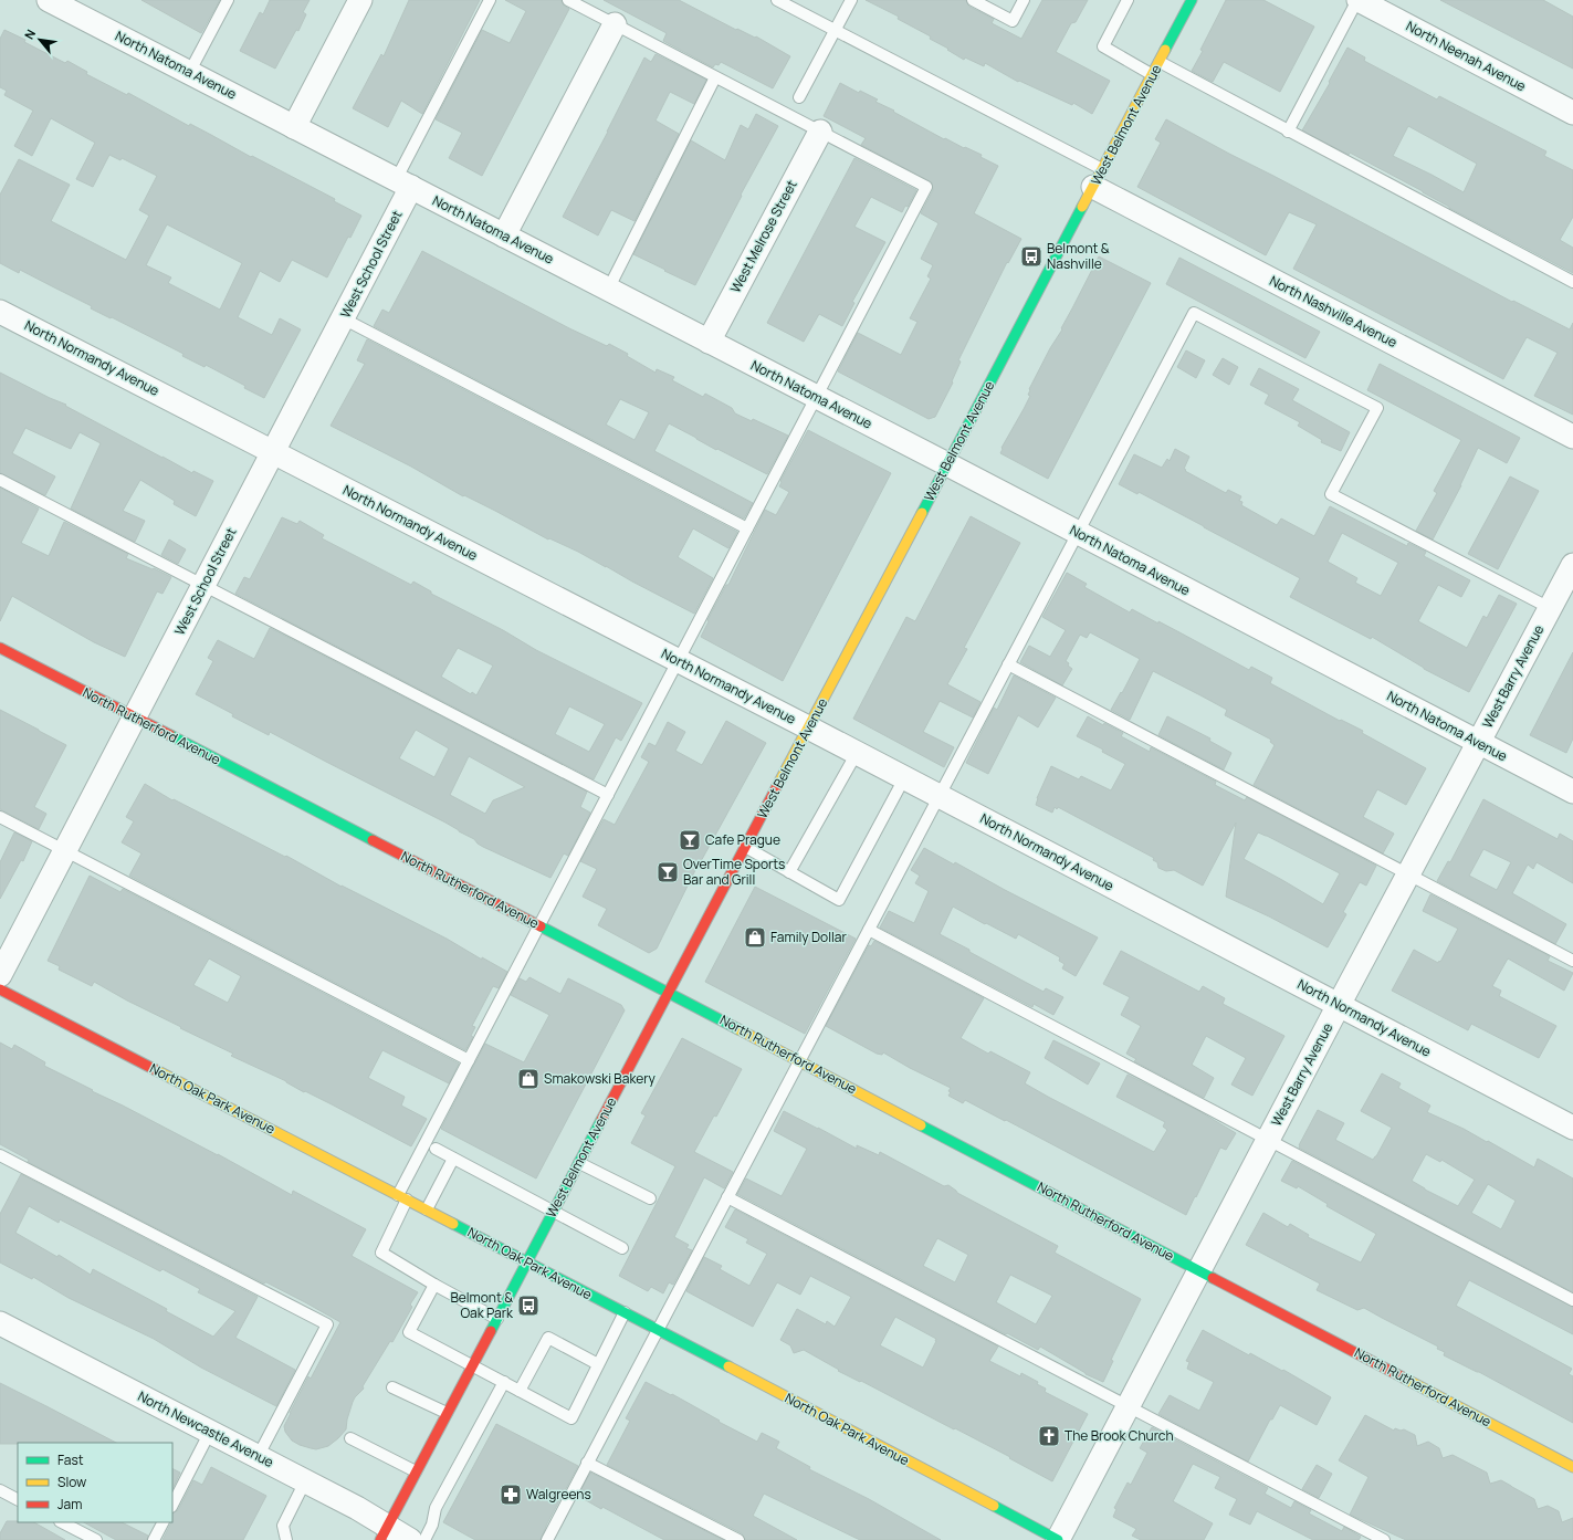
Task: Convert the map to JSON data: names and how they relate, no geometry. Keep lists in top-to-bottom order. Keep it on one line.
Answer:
{"streets":{"street":["North Neenah Avenue","North Natoma Avenue","West Belmont Avenue","West Melrose Street","West School Street","North Nashville Avenue","North Normandy Avenue","West Barry Avenue","North Rutherford Avenue","North Oak Park Avenue","North Newcastle Avenue"]},"crossings":[["North Natoma Avenue","West Belmont Avenue"],["North Natoma Avenue","West Melrose Street"],["North Natoma Avenue","West School Street"],["North Natoma Avenue","West Barry Avenue"],["West Belmont Avenue","North Nashville Avenue"],["West Belmont Avenue","North Normandy Avenue"],["West Belmont Avenue","North Rutherford Avenue"],["West Belmont Avenue","North Oak Park Avenue"],["West Belmont Avenue","North Newcastle Avenue"],["West School Street","North Normandy Avenue"],["West School Street","North Rutherford Avenue"],["North Normandy Avenue","West Barry Avenue"],["West Barry Avenue","North Rutherford Avenue"],["West Barry Avenue","North Oak Park Avenue"]],"places":{"bus stop":["Belmont & Nashville","Belmont & Oak Park"],"bar":["Cafe Prague","OverTime Sports Bar and Grill"],"shop":["Family Dollar","Smakowski Bakery"],"church":["The Brook Church"],"pharmacy":["Walgreens"]},"legend":["Fast","Slow","Jam"],"north":"top left"}
